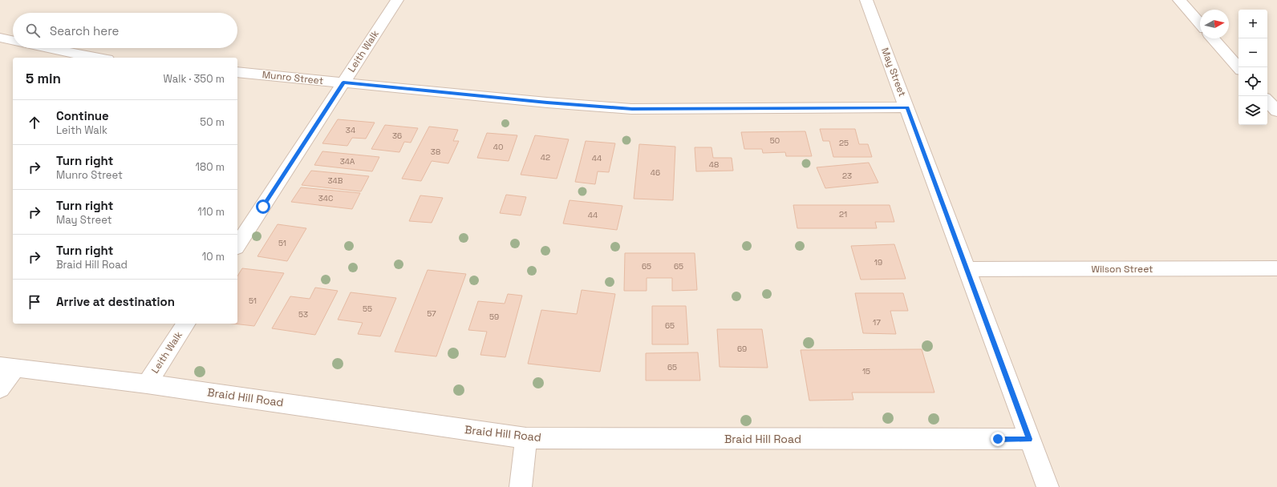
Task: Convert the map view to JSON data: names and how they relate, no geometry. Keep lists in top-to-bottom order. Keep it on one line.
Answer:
{"streets":{"street":["Leith Walk","May Street","Munro Street","Wilson Street","Braid Hill Road"]},"crossings":[["Leith Walk","Munro Street"],["Leith Walk","Braid Hill Road"],["May Street","Munro Street"],["May Street","Wilson Street"],["May Street","Braid Hill Road"]],"house_numbers":["34","36","50","25","40","38","42","44","34A","48","46","23","34B","34C","21","44","51","19","65","65","51","55","57","53","59","17","65","69","65","15"],"north":"right","page":{"map_buttons":["+","−"],"search":"Search here","heading":["5 min","Walk · 350 m"],"list":[["Continue","Leith Walk","50 m"],["Turn right","Munro Street","180 m"],["Turn right","May Street","110 m"],["Turn right","Braid Hill Road","10 m"],"Arrive at destination"]}}
